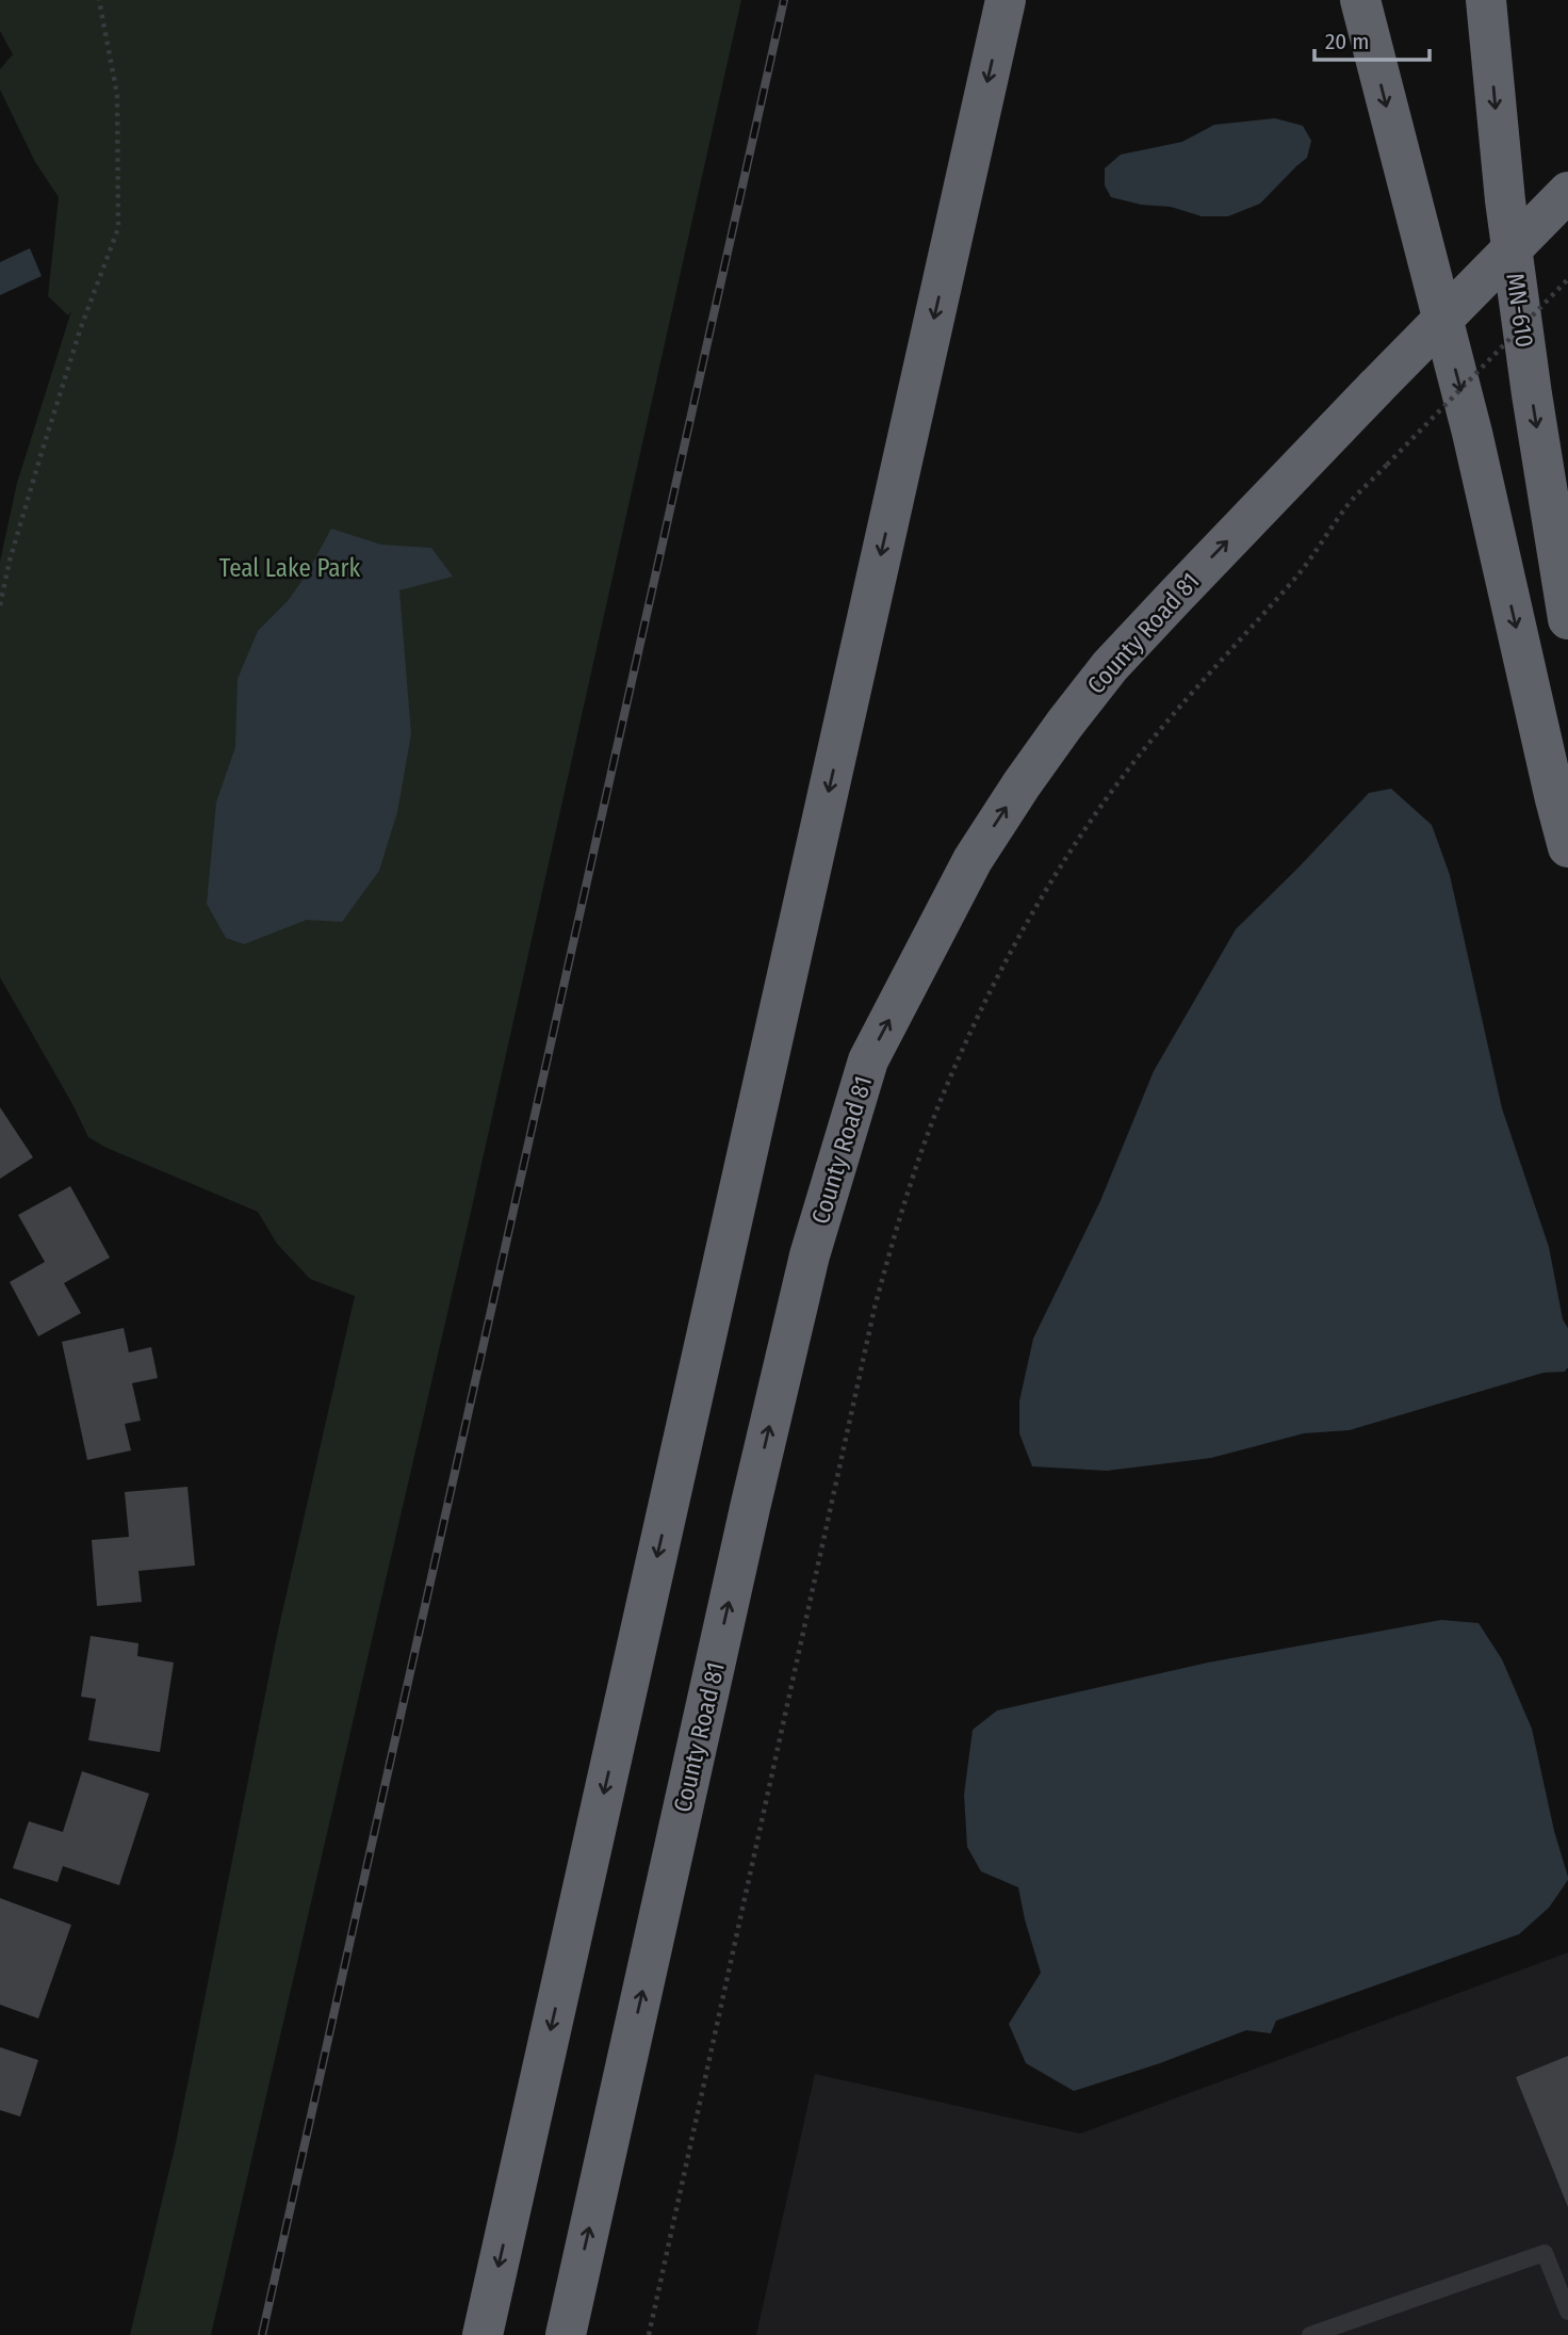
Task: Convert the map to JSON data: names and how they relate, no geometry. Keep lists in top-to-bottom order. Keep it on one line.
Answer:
{"streets":{"highway":["MN-610","County Road 81"]},"parks":["Teal Lake Park"],"scale_bar":"20 m"}
